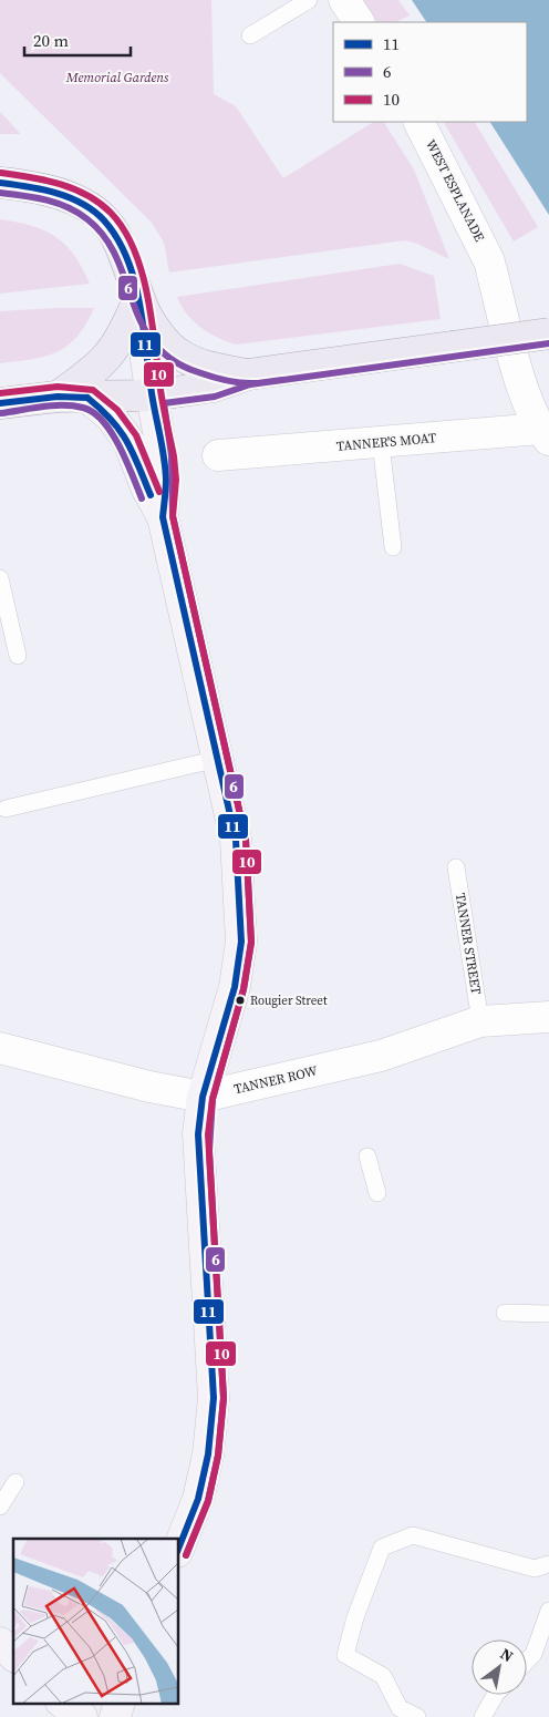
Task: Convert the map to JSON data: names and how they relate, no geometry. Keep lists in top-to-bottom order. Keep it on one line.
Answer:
{"streets":{"street":["WEST ESPLANADE","TANNER'S MOAT","TANNER ROW"],"lane":["TANNER STREET"]},"crossings":[["WEST ESPLANADE","TANNER'S MOAT"],["TANNER STREET","TANNER ROW"]],"parks":["Memorial Gardens"],"places":["Rougier Street"],"lines":["transit line 10","transit line 11","transit line 6"],"legend":["11","6","10"],"scale_bar":"20 m","north":"top right"}
